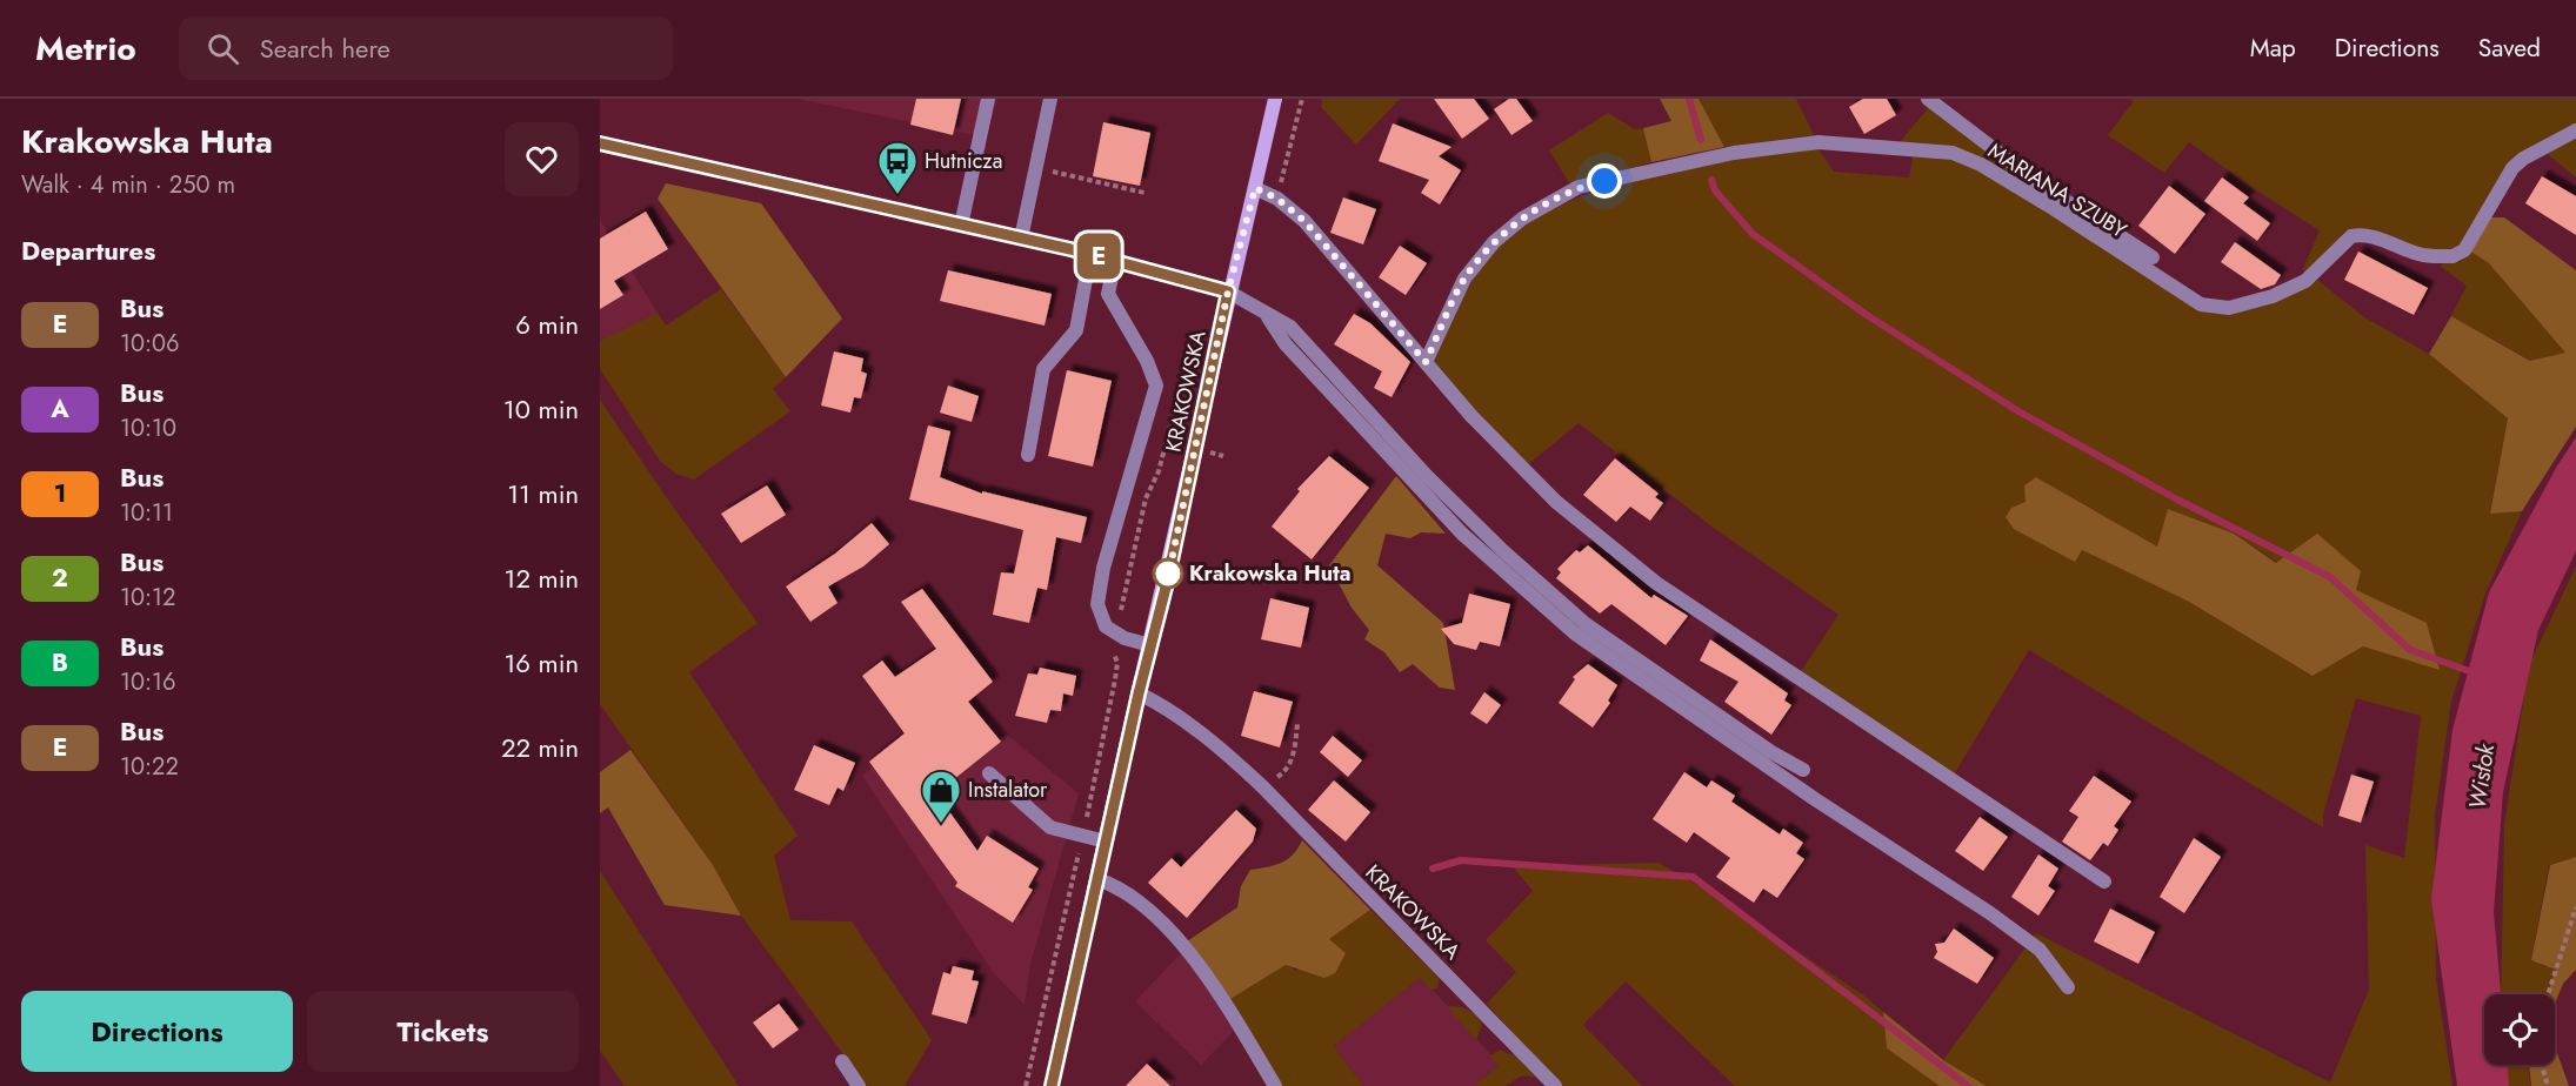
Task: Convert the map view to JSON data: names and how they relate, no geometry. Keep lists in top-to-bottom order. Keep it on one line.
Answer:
{"streets":{"main road":["KRAKOWSKA"],"street":["MARIANA SZUBY"]},"water":["Wisłok"],"places":{"bus stop":["Hutnicza"],"other":["Krakowska Huta"],"shop":["Instalator"]},"lines":["bus line E"],"page":{"header":"Metrio","search":"Search here","nav":["Map","Directions","Saved"],"heading":[["Krakowska Huta","Walk · 4 min · 250 m"],"Departures"],"on_map":"E","list":[{"mark":"E","name":"Bus","note":"10:06","value":"6 min"},{"mark":"A","name":"Bus","note":"10:10","value":"10 min"},{"mark":"1","name":"Bus","note":"10:11","value":"11 min"},{"mark":"2","name":"Bus","note":"10:12","value":"12 min"},{"mark":"B","name":"Bus","note":"10:16","value":"16 min"},{"mark":"E","name":"Bus","note":"10:22","value":"22 min"}],"buttons":["Directions","Tickets"]}}
